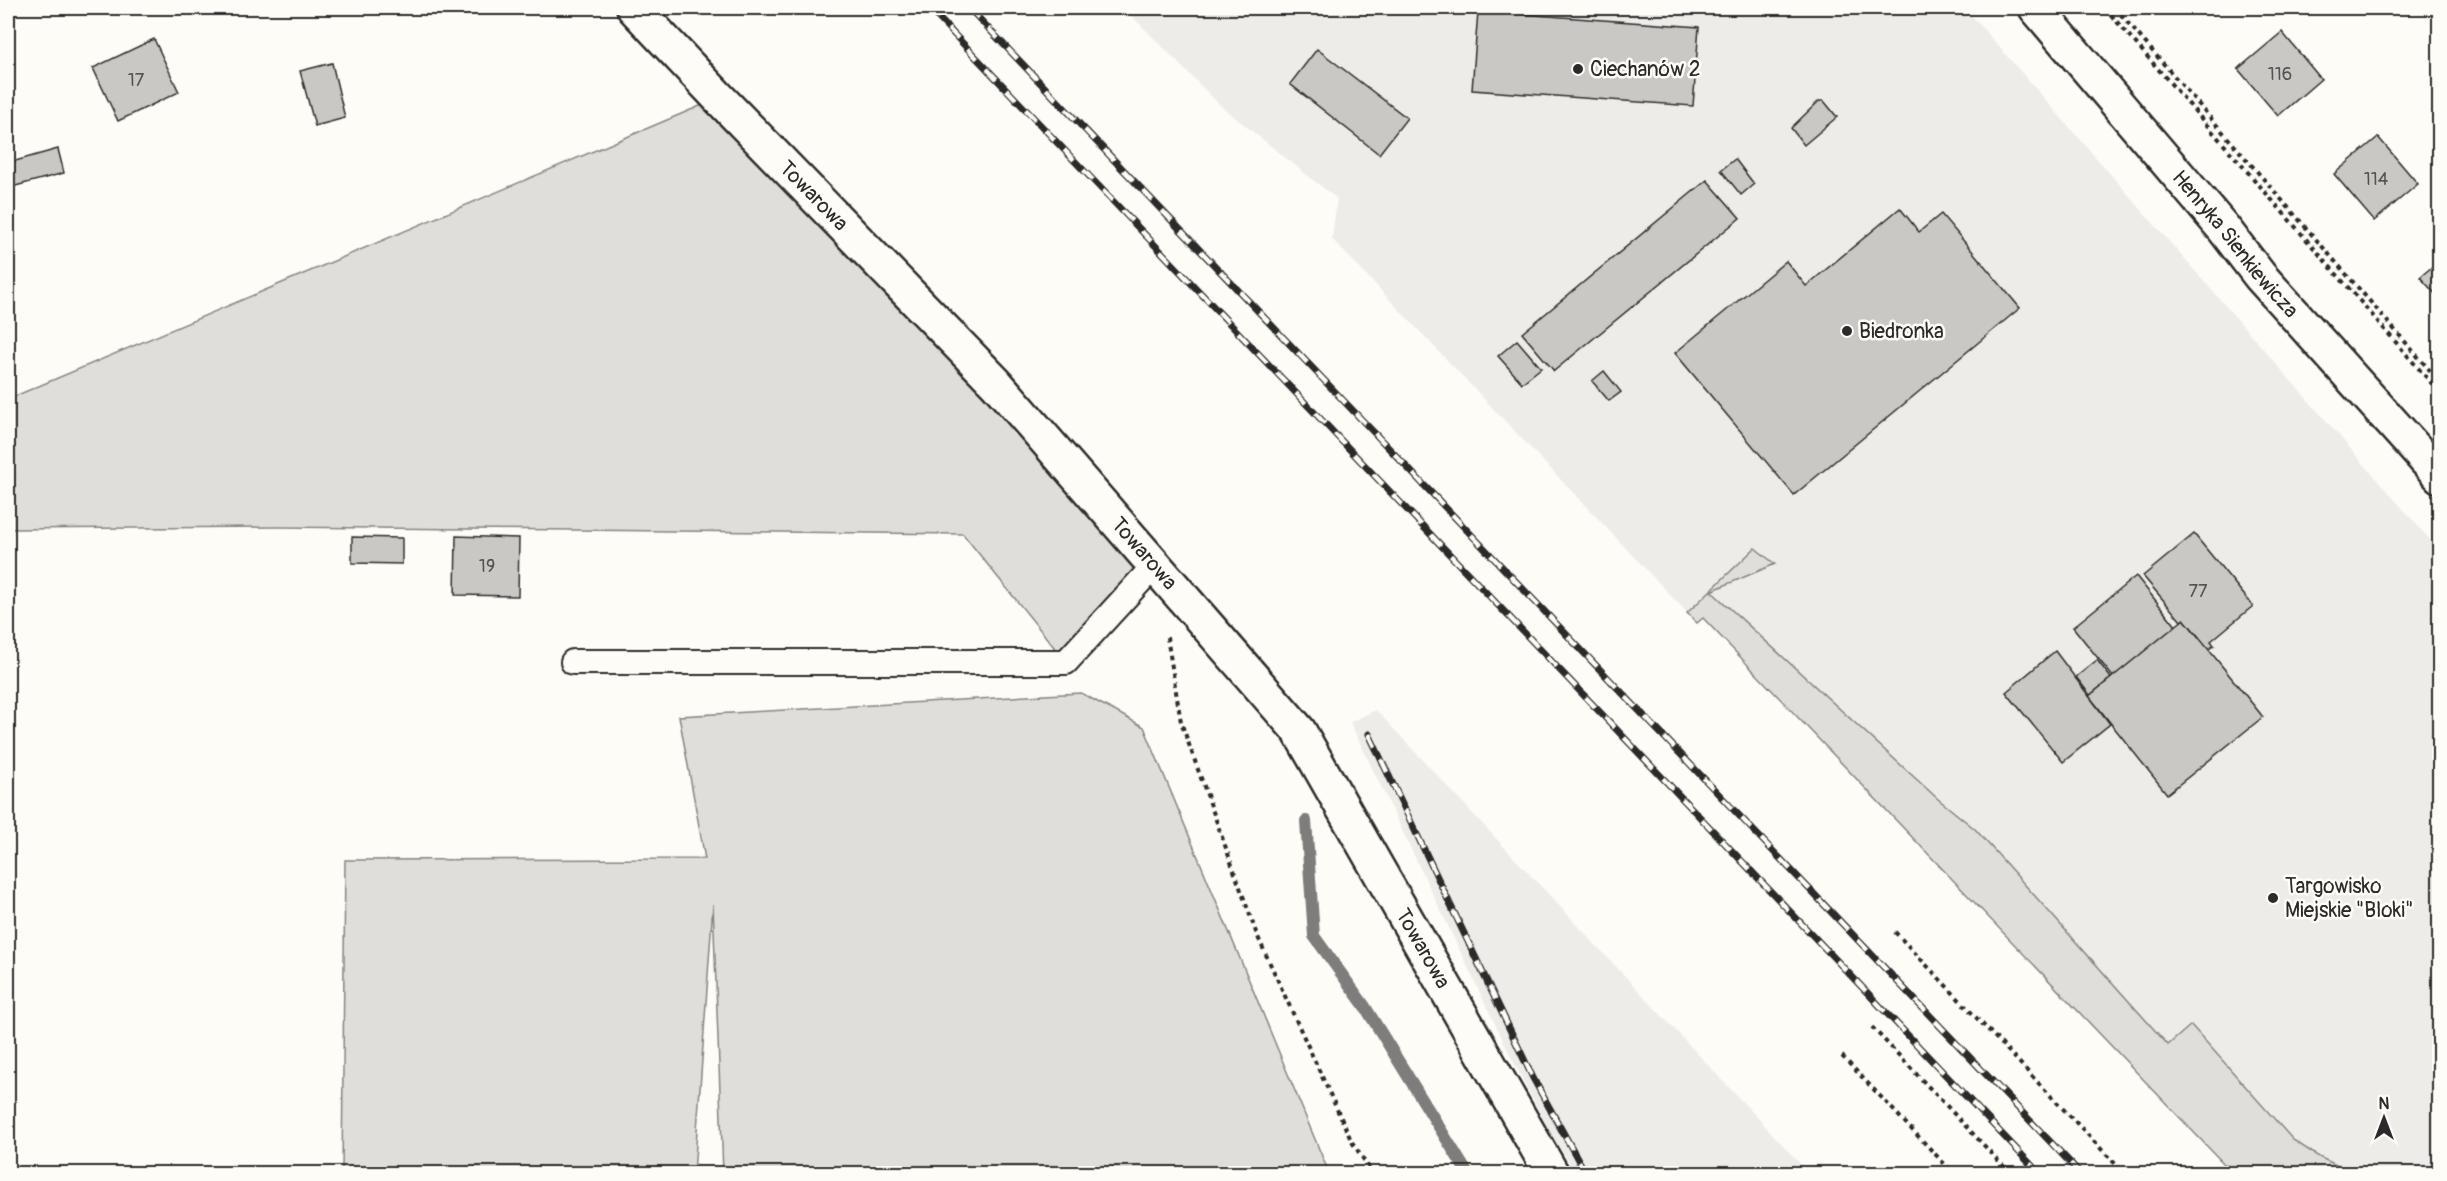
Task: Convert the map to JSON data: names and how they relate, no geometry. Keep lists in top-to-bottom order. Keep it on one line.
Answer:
{"streets":{"street":["Towarowa","Henryka Sienkiewicza"]},"places":["Ciechanów 2","Biedronka","Targowisko Miejskie \"Bloki\""],"house_numbers":["116","17","114","19","77"],"north":"top"}
